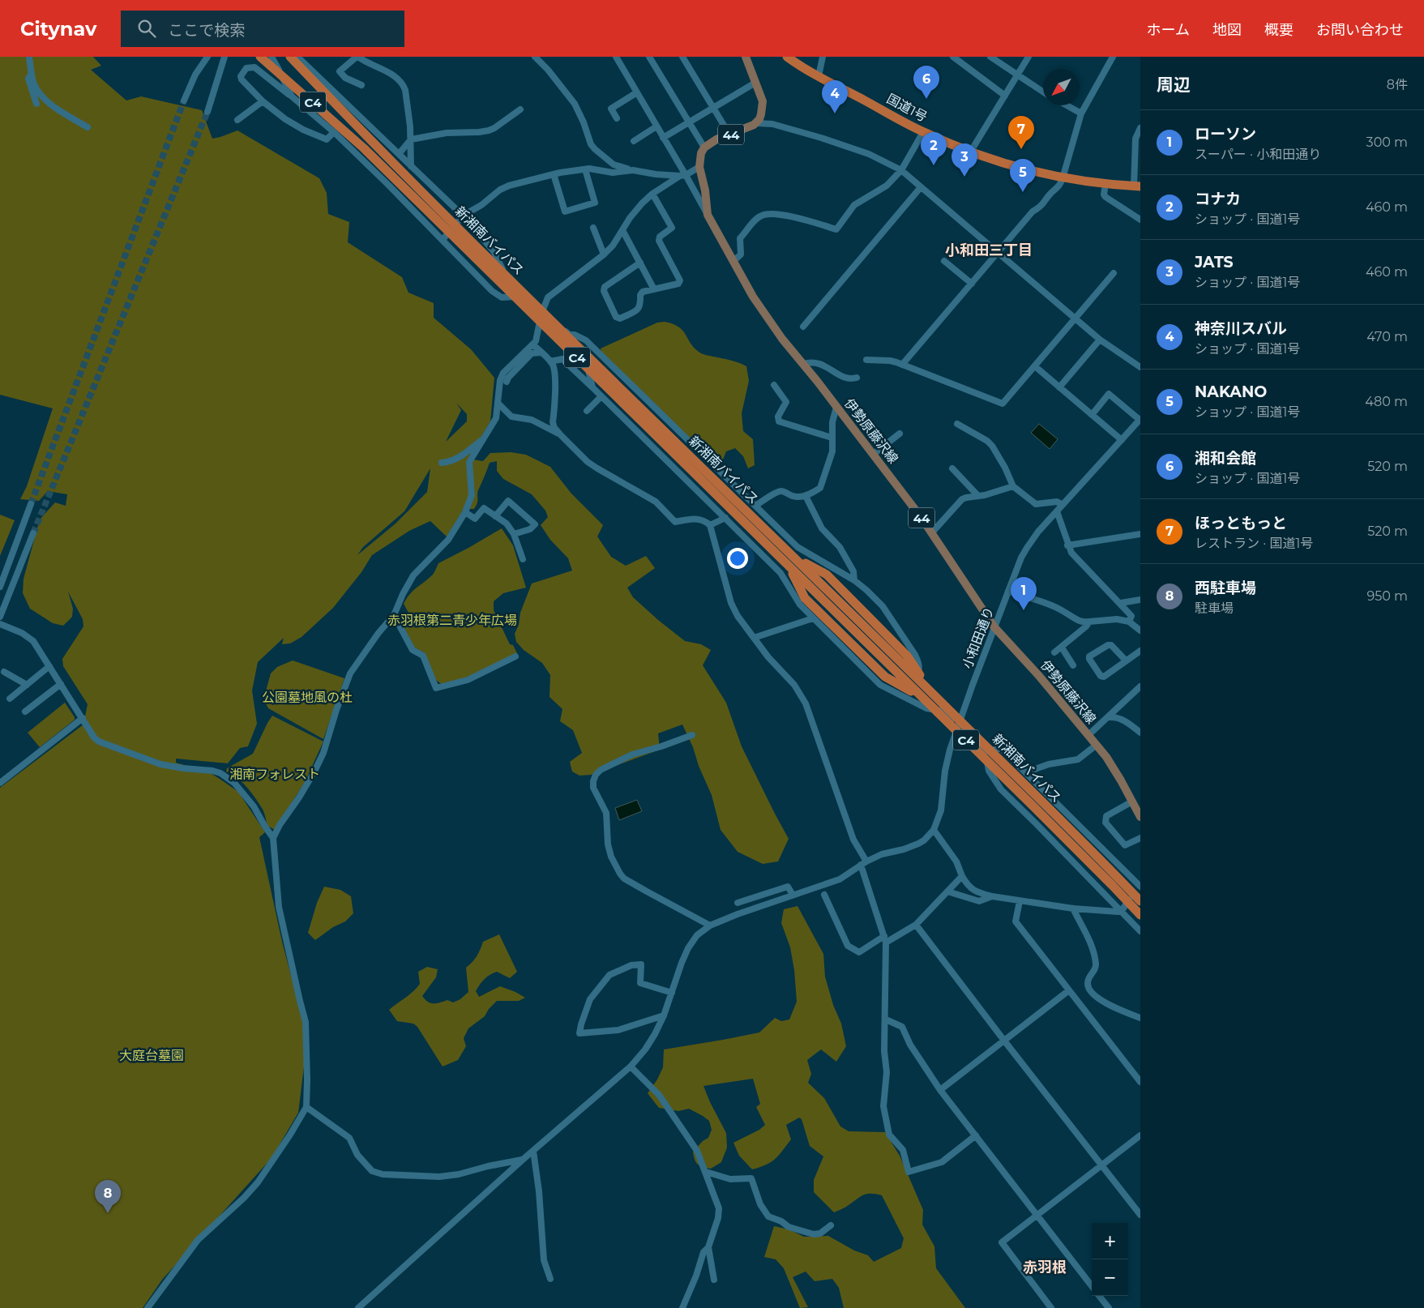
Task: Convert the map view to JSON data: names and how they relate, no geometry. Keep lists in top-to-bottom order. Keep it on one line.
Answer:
{"streets":{"highway":["C4","国道1号","新湘南バイパス"],"main road":["44","伊勢原藤沢線"],"street":["小和田通り"]},"crossings":[["44","伊勢原藤沢線"],["伊勢原藤沢線","小和田通り"]],"districts":["小和田三丁目","赤羽根"],"parks":["赤羽根第二青少年広場","公園墓地風の杜","湘南フォレスト","大庭台墓園"],"north":"bottom left","page":{"header":"Citynav","search":"ここで検索","nav":["ホーム","地図","概要","お問い合わせ"],"heading":["周辺","8件"],"pins":["6","4","7","2","3","5","1","8"],"list":[{"mark":"1","name":"ローソン","note":"スーパー · 小和田通り","value":"300 m"},{"mark":"2","name":"コナカ","note":"ショップ · 国道1号","value":"460 m"},{"mark":"3","name":"JATS","note":"ショップ · 国道1号","value":"460 m"},{"mark":"4","name":"神奈川スバル","note":"ショップ · 国道1号","value":"470 m"},{"mark":"5","name":"NAKANO","note":"ショップ · 国道1号","value":"480 m"},{"mark":"6","name":"湘和会館","note":"ショップ · 国道1号","value":"520 m"},{"mark":"7","name":"ほっともっと","note":"レストラン · 国道1号","value":"520 m"},{"mark":"8","name":"西駐車場","note":"駐車場","value":"950 m"}],"map_buttons":["+","−"]}}
